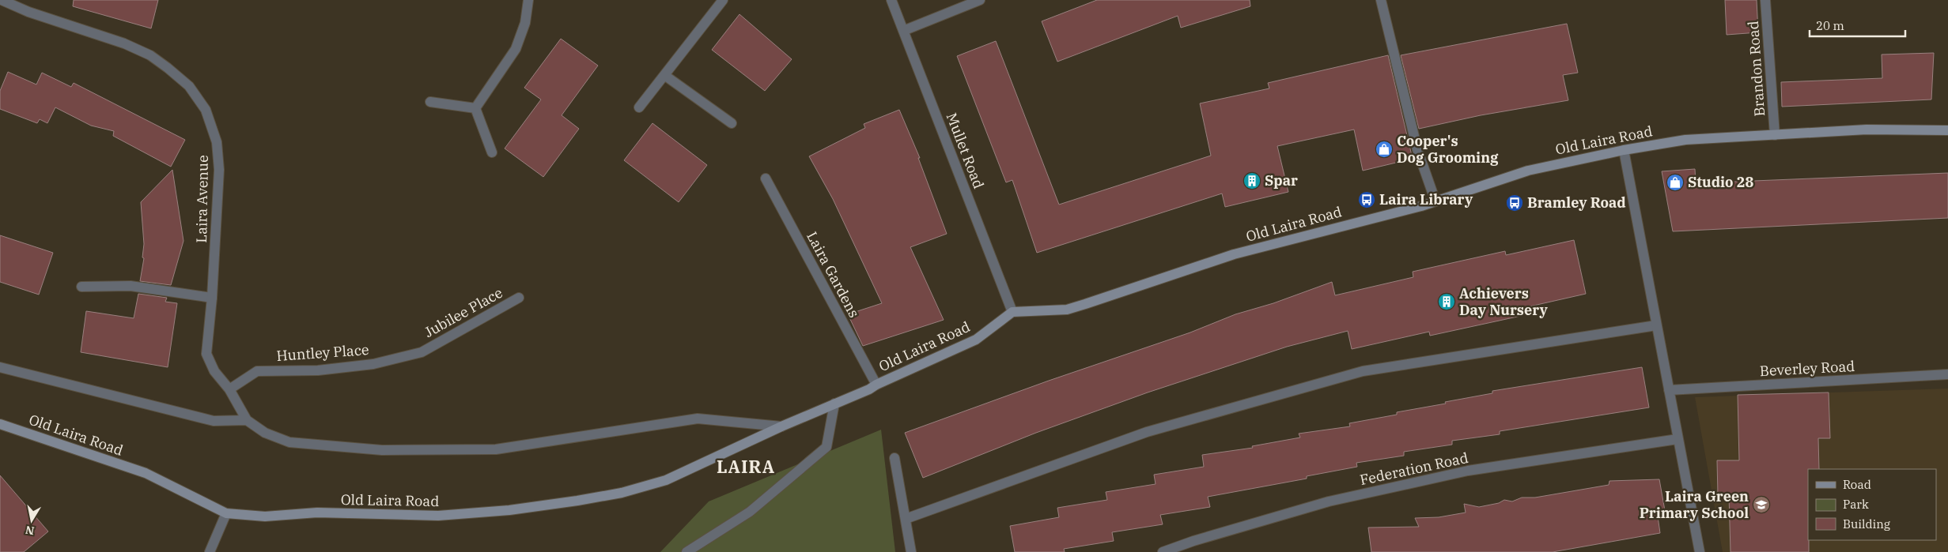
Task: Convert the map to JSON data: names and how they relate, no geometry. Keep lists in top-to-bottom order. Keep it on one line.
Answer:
{"streets":{"main road":["Old Laira Road"],"street":["Brandon Road","Mullet Road","Laira Avenue","Laira Gardens","Jubilee Place","Huntley Place","Beverley Road","Federation Road"]},"crossings":[["Brandon Road","Old Laira Road"],["Old Laira Road","Mullet Road"],["Old Laira Road","Laira Avenue"],["Old Laira Road","Laira Gardens"],["Laira Avenue","Huntley Place"],["Jubilee Place","Huntley Place"]],"districts":["LAIRA"],"places":{"shop":["Cooper's Dog Grooming","Studio 28"],"building":["Spar","Achievers Day Nursery"],"bus stop":["Laira Library","Bramley Road"],"school or university":["Laira Green Primary School"]},"legend":["Road","Park","Building"],"scale_bar":"20 m","north":"bottom"}
